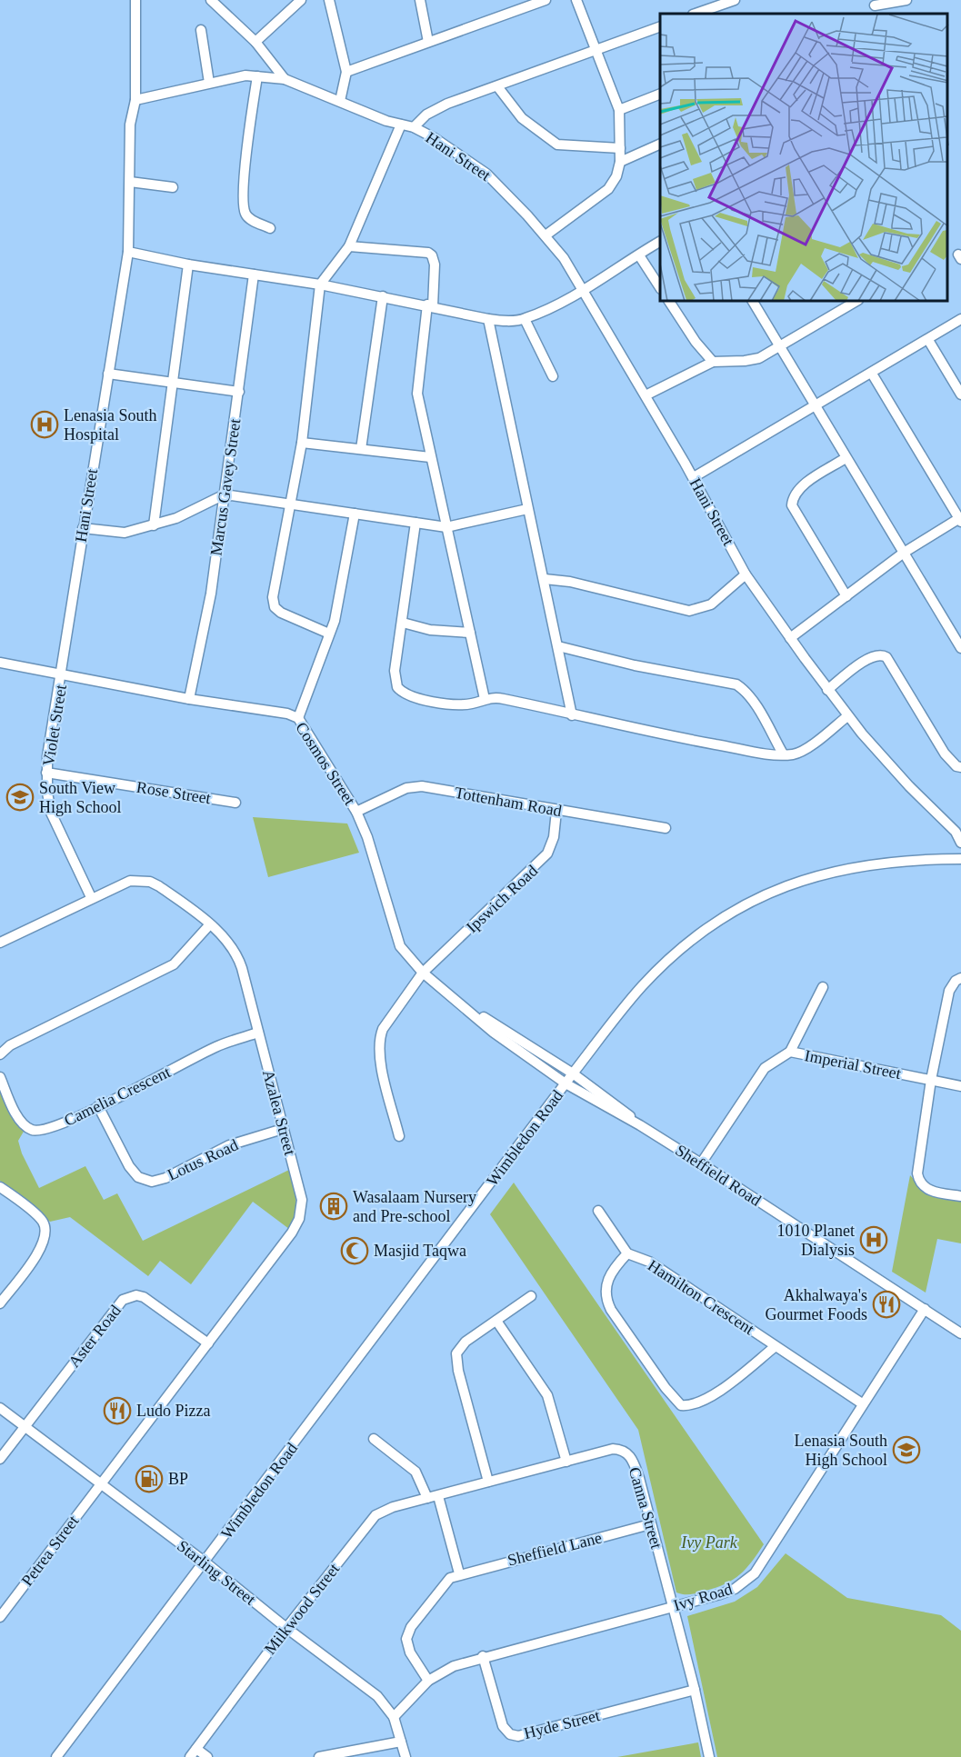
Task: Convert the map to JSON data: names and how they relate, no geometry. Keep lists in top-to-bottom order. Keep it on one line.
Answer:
{"streets":{"street":["Hani Street","Marcus Gavey Street","Violet Street","Cosmos Street","Rose Street","Tottenham Road","Ipswich Road","Imperial Street","Camelia Crescent","Azalea Street","Wimbledon Road","Lotus Road","Sheffield Road","Hamilton Crescent","Aster Road","Canna Street","Sheffield Lane","Petrea Street","Starling Street","Ivy Road","Milkwood Street","Hyde Street"]},"crossings":[["Hani Street","Violet Street"],["Hani Street","Cosmos Street"],["Marcus Gavey Street","Cosmos Street"],["Violet Street","Cosmos Street"],["Violet Street","Rose Street"],["Violet Street","Azalea Street"],["Cosmos Street","Tottenham Road"],["Cosmos Street","Ipswich Road"],["Cosmos Street","Wimbledon Road"],["Cosmos Street","Sheffield Road"],["Tottenham Road","Ipswich Road"],["Imperial Street","Sheffield Road"],["Camelia Crescent","Azalea Street"],["Camelia Crescent","Lotus Road"],["Azalea Street","Lotus Road"],["Azalea Street","Aster Road"],["Azalea Street","Petrea Street"],["Azalea Street","Starling Street"],["Wimbledon Road","Sheffield Road"],["Wimbledon Road","Starling Street"],["Sheffield Road","Ivy Road"],["Hamilton Crescent","Ivy Road"],["Aster Road","Starling Street"],["Canna Street","Sheffield Lane"],["Canna Street","Ivy Road"],["Canna Street","Milkwood Street"],["Canna Street","Hyde Street"],["Petrea Street","Starling Street"],["Starling Street","Ivy Road"],["Starling Street","Milkwood Street"],["Ivy Road","Hyde Street"]],"parks":["Ivy Park"],"places":{"hospital":["Lenasia South Hospital","1010 Planet Dialysis"],"school or university":["South View High School","Lenasia South High School"],"building":["Wasalaam Nursery and Pre-school"],"mosque":["Masjid Taqwa"],"restaurant":["Akhalwaya's Gourmet Foods","Ludo Pizza"],"fuel station":["BP"]}}
